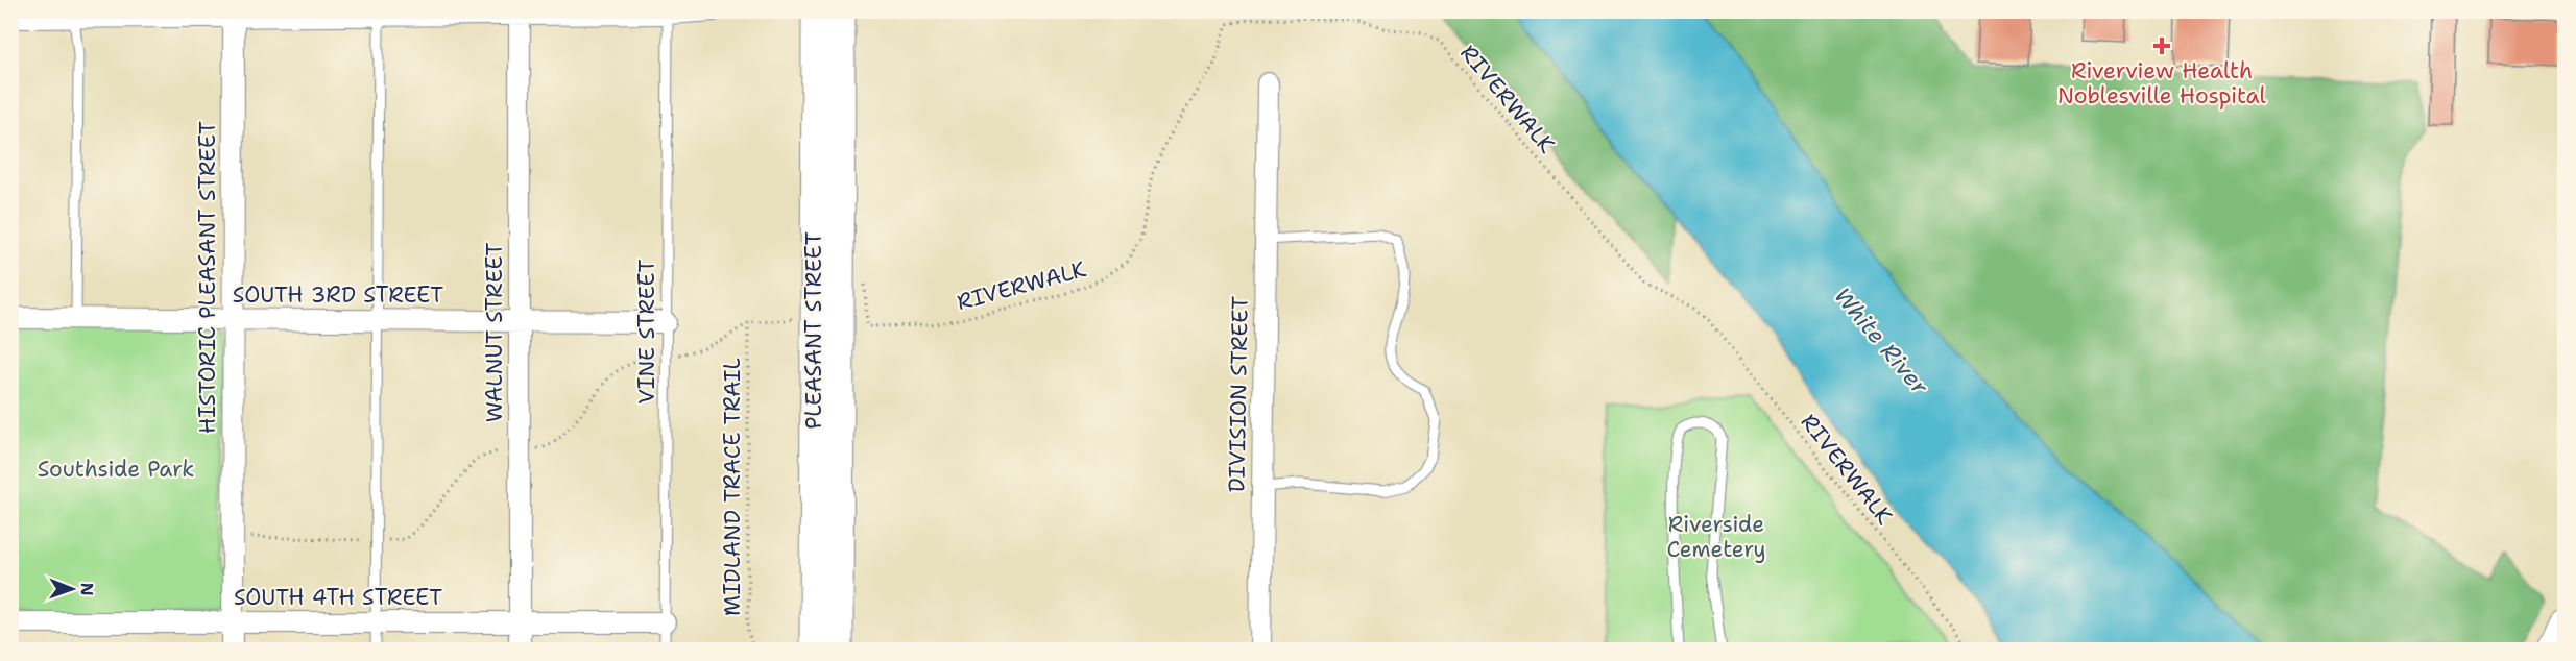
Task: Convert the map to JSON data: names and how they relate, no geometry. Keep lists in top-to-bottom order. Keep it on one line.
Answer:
{"streets":{"street":["HISTORIC PLEASANT STREET","SOUTH 3RD STREET","PLEASANT STREET","WALNUT STREET","DIVISION STREET","SOUTH 4TH STREET"],"lane":["VINE STREET"],"path":["RIVERWALK","MIDLAND TRACE TRAIL"]},"crossings":[["HISTORIC PLEASANT STREET","SOUTH 3RD STREET"],["HISTORIC PLEASANT STREET","SOUTH 4TH STREET"],["SOUTH 3RD STREET","VINE STREET"],["SOUTH 3RD STREET","WALNUT STREET"],["VINE STREET","SOUTH 4TH STREET"],["WALNUT STREET","SOUTH 4TH STREET"]],"water":["White River"],"parks":["Southside Park","Riverside Cemetery"],"places":{"health":["Riverview Health Noblesville Hospital"]},"north":"right"}
